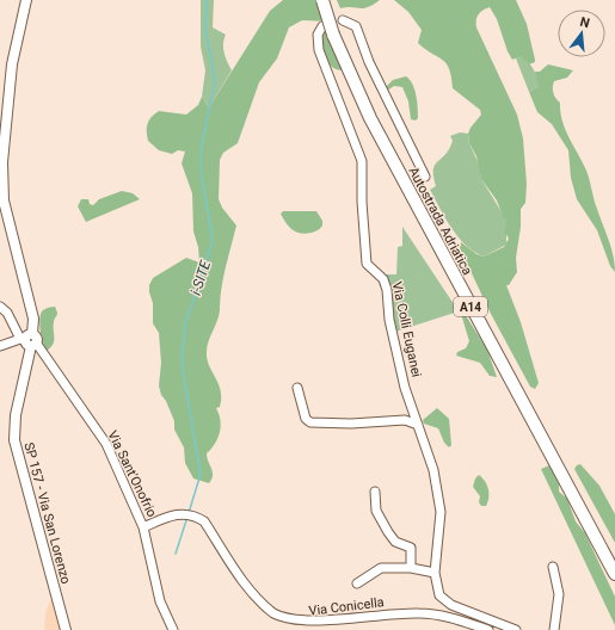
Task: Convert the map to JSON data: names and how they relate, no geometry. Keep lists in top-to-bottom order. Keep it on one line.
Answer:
{"streets":{"highway":["Autostrada Adriatica","A14"],"main road":["SP 157 - Via San Lorenzo"],"street":["Via Colli Euganei","Via Sant'Onofrio","Via Conicella"]},"crossings":[["Via Sant'Onofrio","SP 157 - Via San Lorenzo"],["Via Sant'Onofrio","Via Conicella"]],"water":["i-SITE"],"north":"top"}
